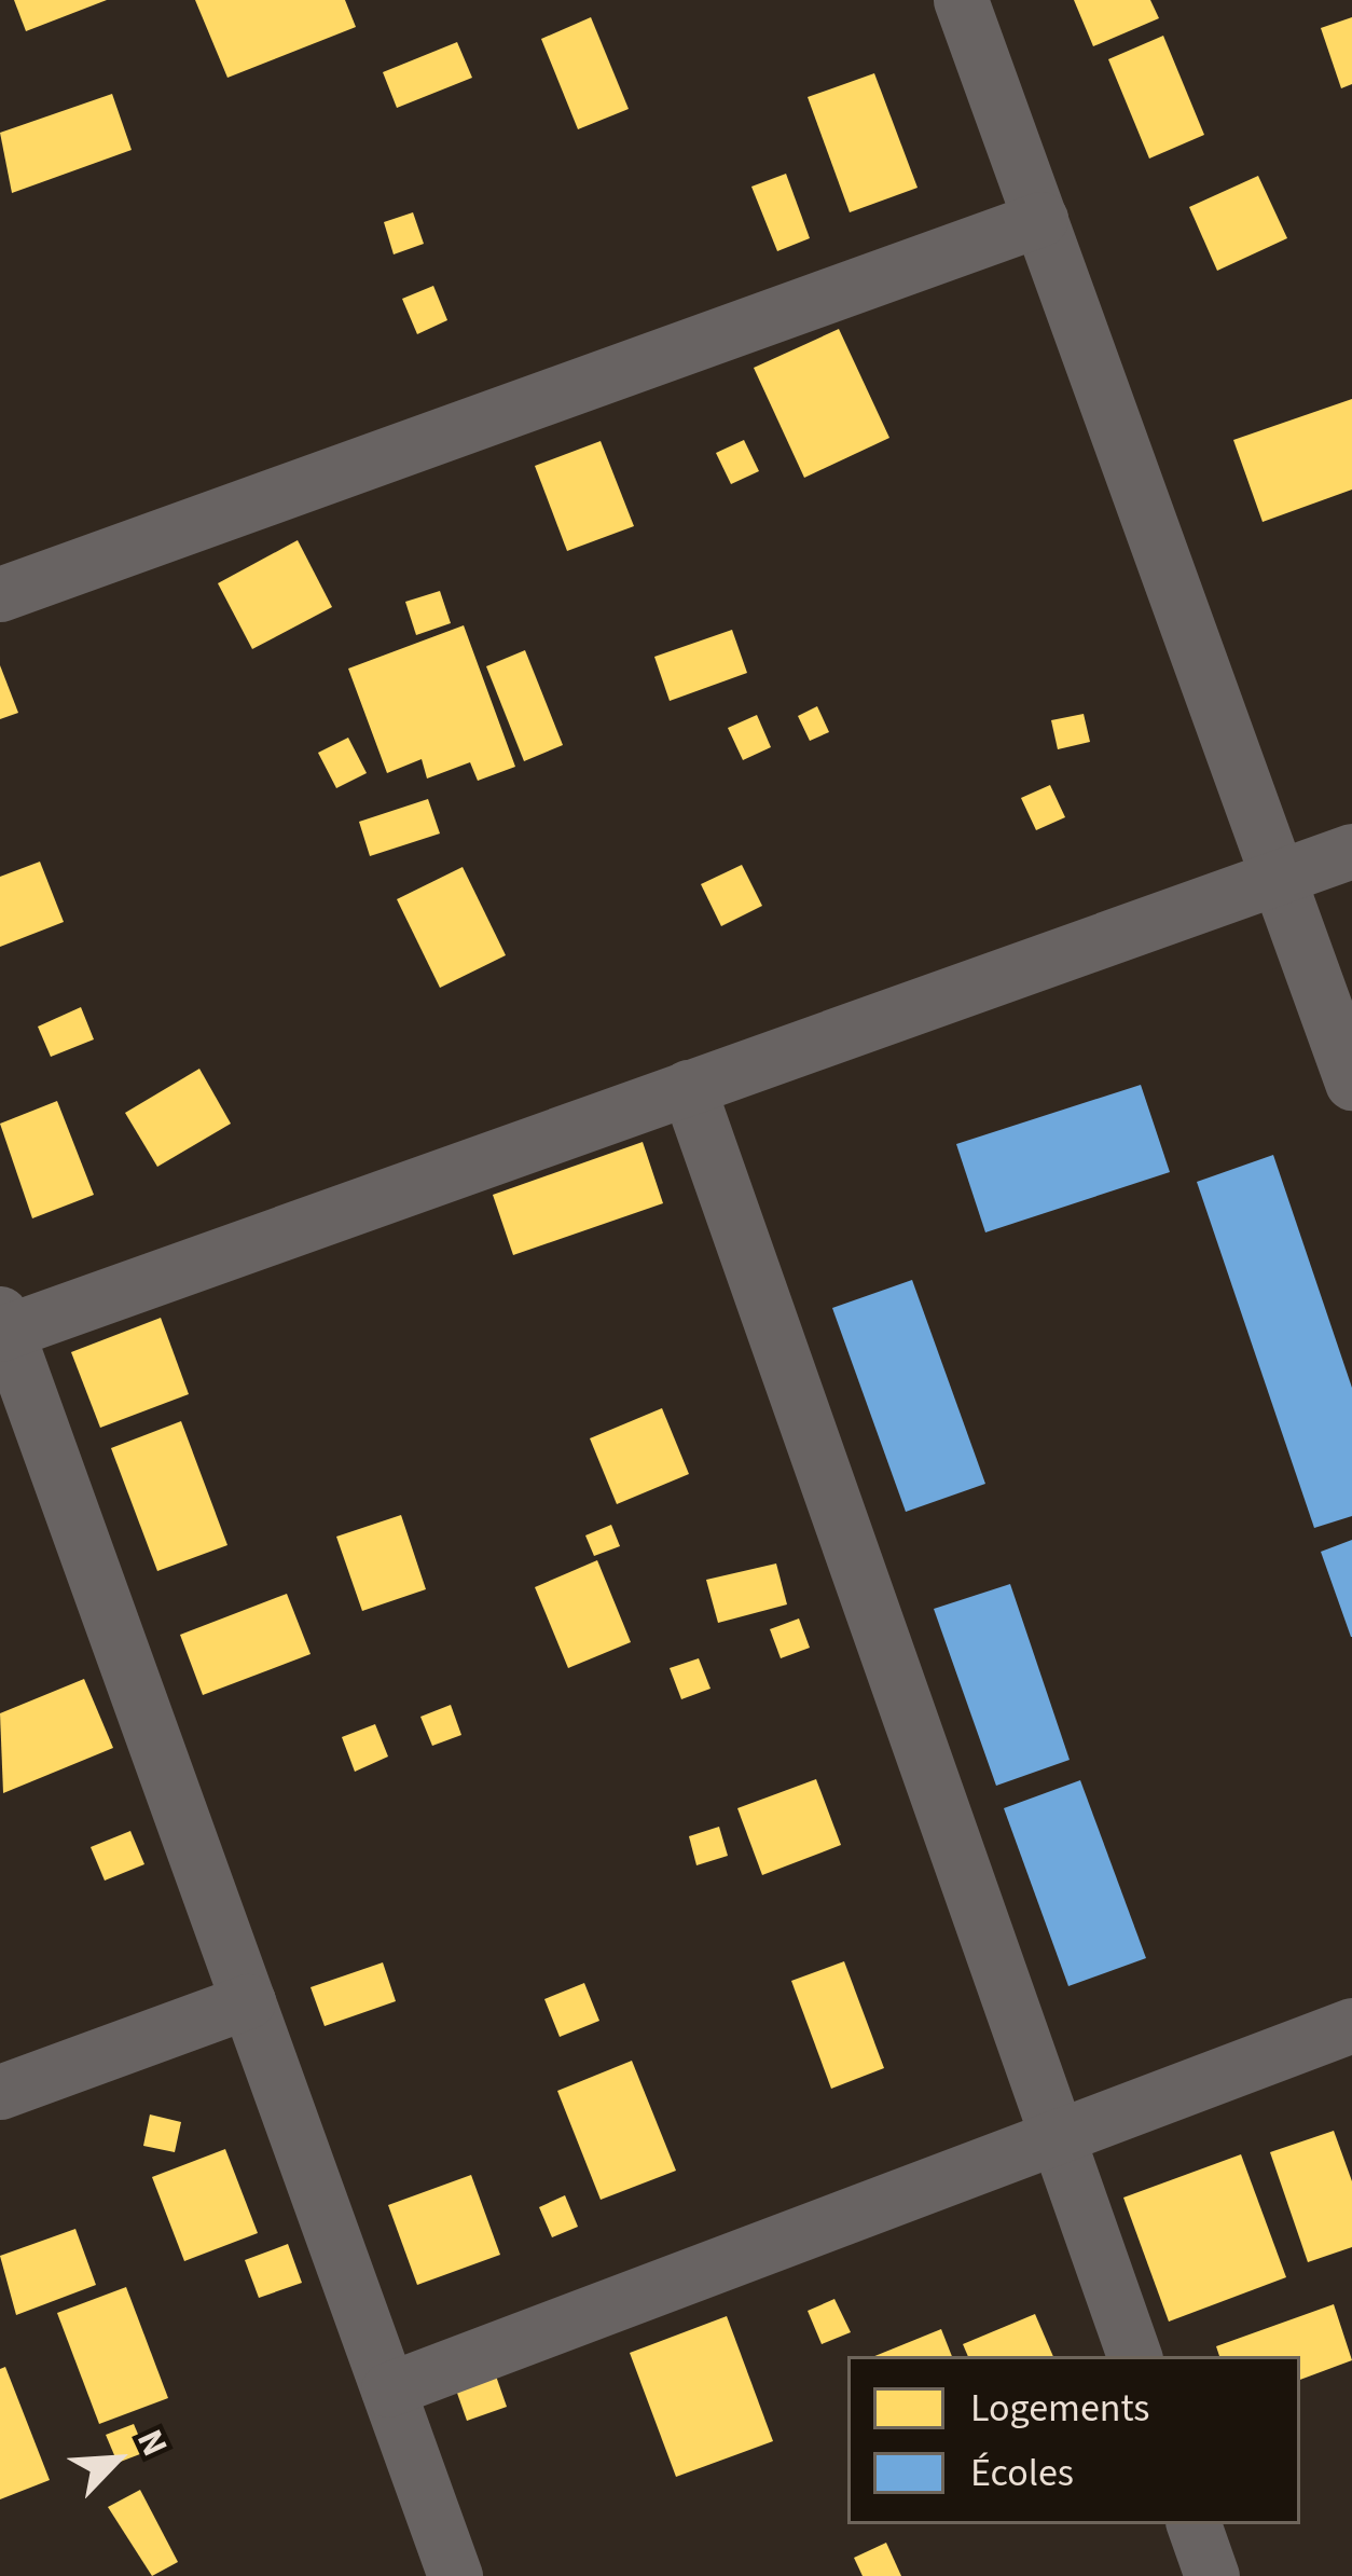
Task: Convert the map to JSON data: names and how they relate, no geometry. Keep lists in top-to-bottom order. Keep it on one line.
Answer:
{"legend":["Logements","Écoles"],"north":"top right"}
